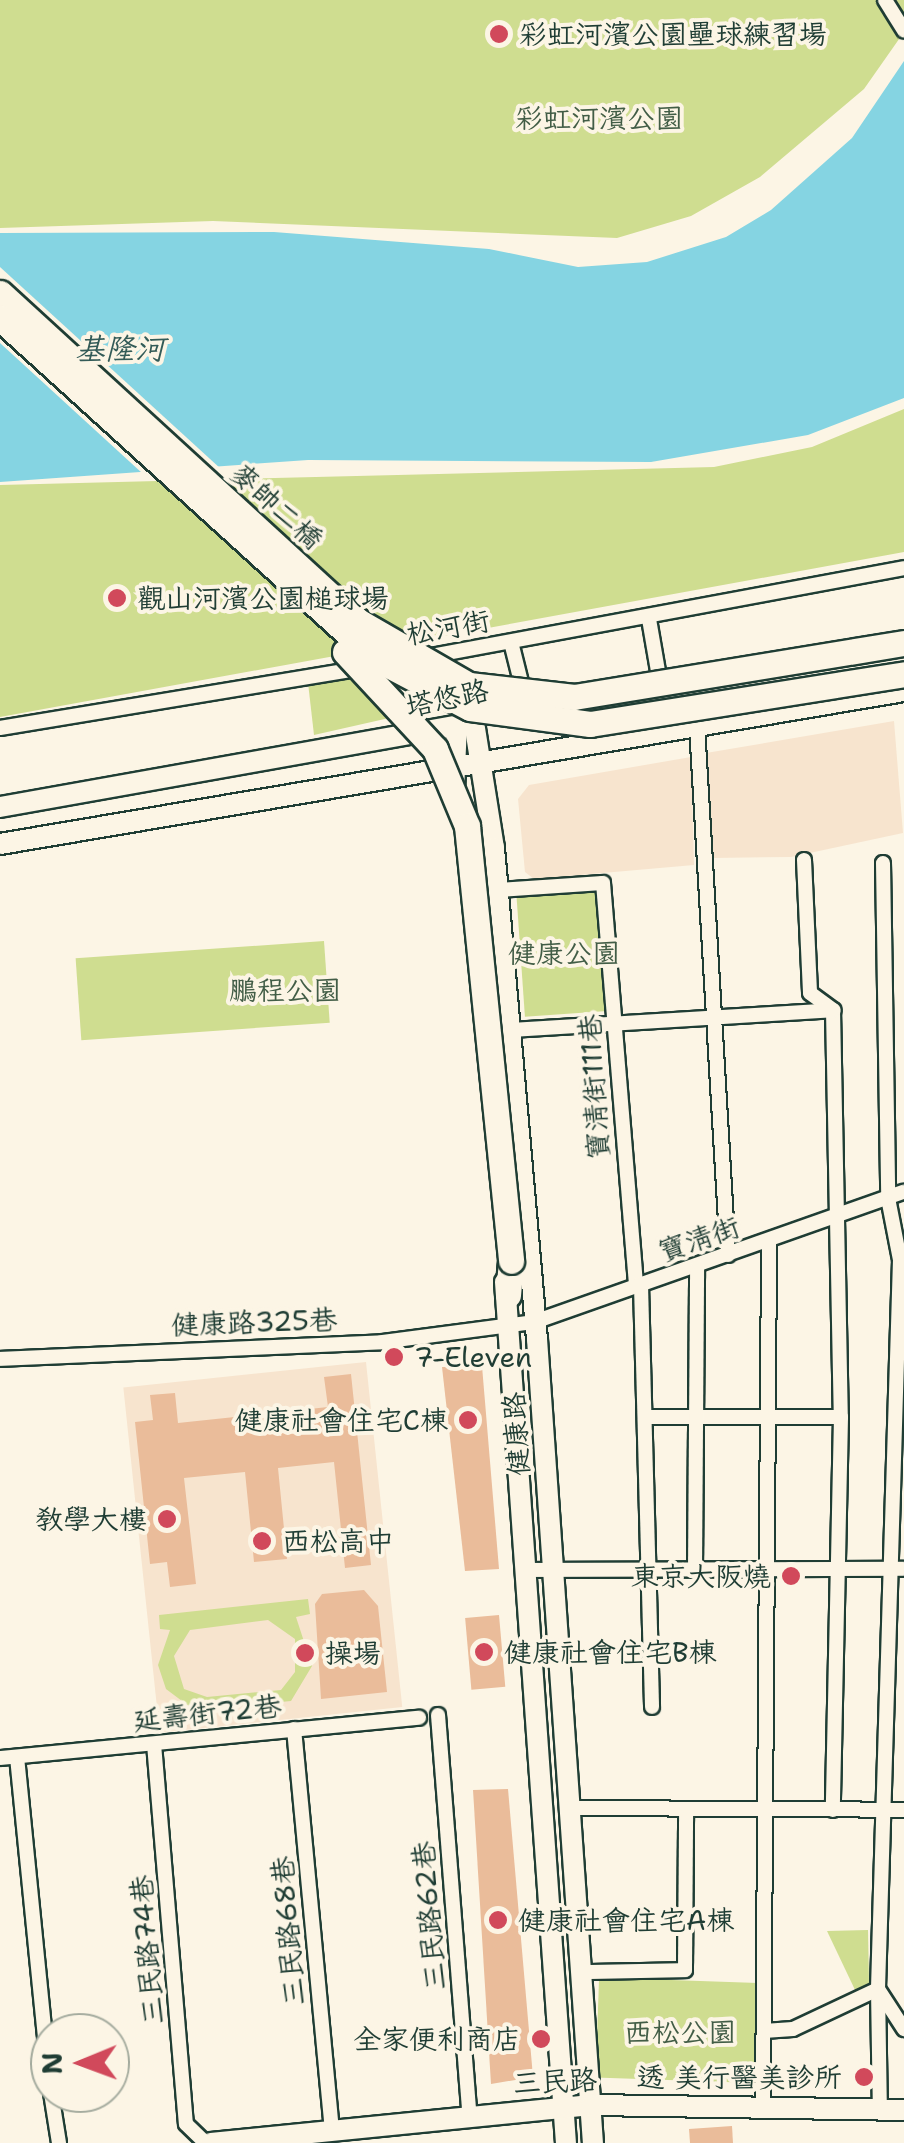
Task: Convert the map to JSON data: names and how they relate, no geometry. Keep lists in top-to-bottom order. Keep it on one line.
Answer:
{"streets":{"highway":["麥帥二橋"],"street":["松河街","塔悠路","寶清街111巷","寶清街","健康路325巷","健康路","延壽街72巷","三民路62巷","三民路68巷","三民路74巷","三民路"]},"crossings":[["麥帥二橋","塔悠路"],["塔悠路","健康路"],["寶清街111巷","寶清街"],["寶清街111巷","健康路"],["寶清街","健康路325巷"],["寶清街","健康路"],["健康路325巷","健康路"],["健康路","三民路"],["延壽街72巷","三民路68巷"],["延壽街72巷","三民路74巷"],["三民路62巷","三民路"],["三民路68巷","三民路"],["三民路74巷","三民路"]],"water":["基隆河"],"parks":["彩虹河濱公園","健康公園","鵬程公園","西松公園"],"places":["彩虹河濱公園壘球練習場","觀山河濱公園槌球場","7-Eleven","健康社會住宅C棟","教學大樓","西松高中","東京大阪燒","健康社會住宅B棟","操場","健康社會住宅A棟","全家便利商店","透 美行醫美診所"],"north":"left"}
